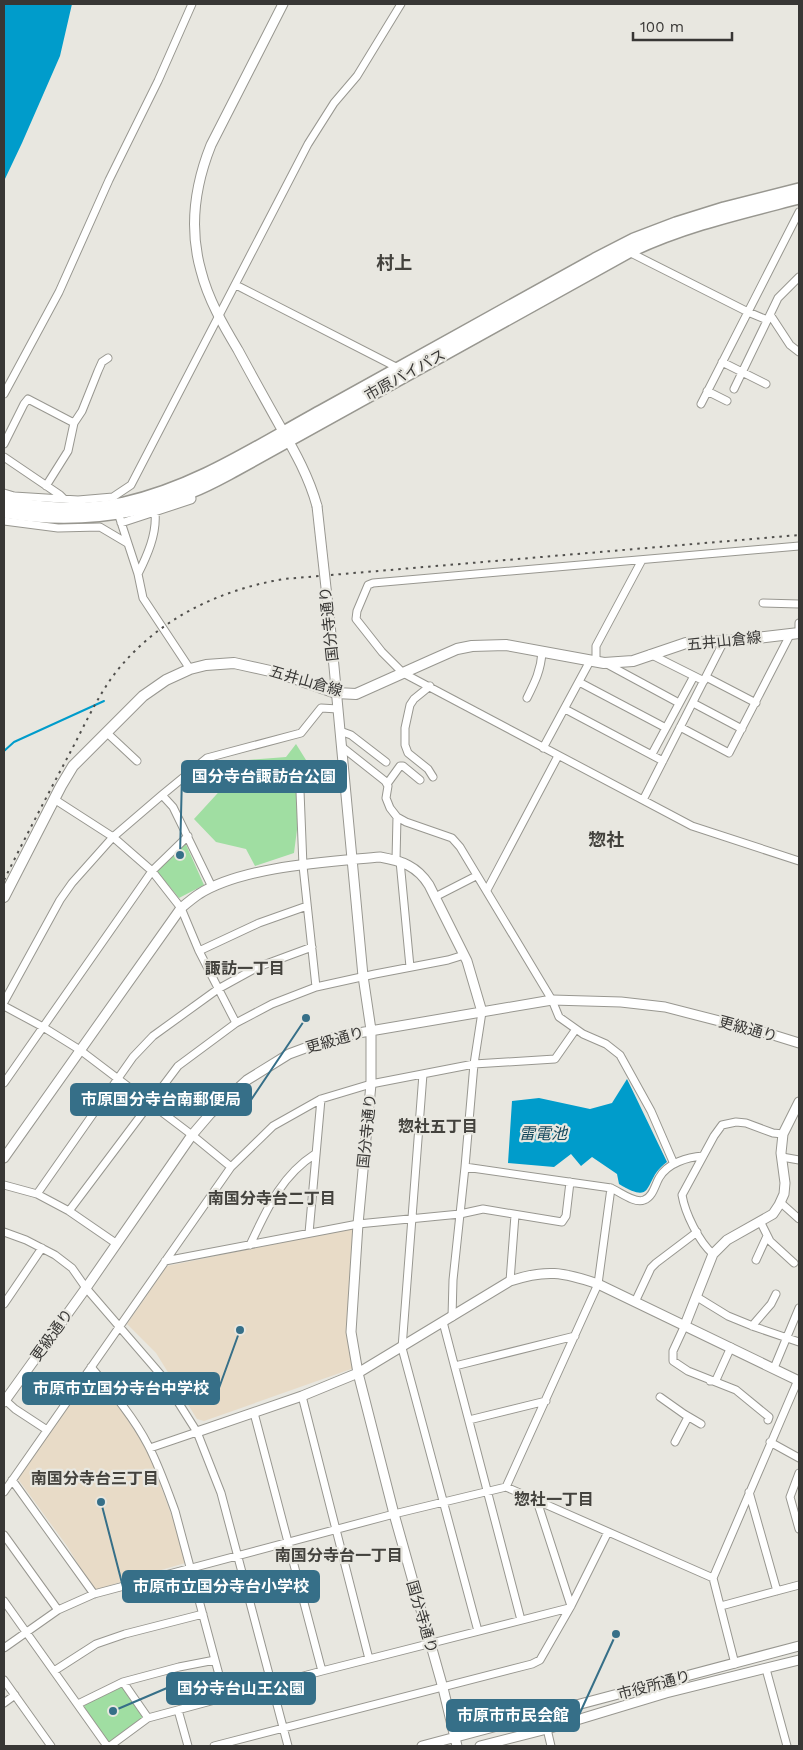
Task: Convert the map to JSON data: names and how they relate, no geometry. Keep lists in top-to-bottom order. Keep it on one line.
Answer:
{"streets":{"highway":["市原バイパス"],"main road":["五井山倉線"],"street":["国分寺通り","更級通り","市役所通り"]},"crossings":[["市原バイパス","国分寺通り"],["国分寺通り","五井山倉線"],["国分寺通り","更級通り"],["国分寺通り","市役所通り"]],"districts":["村上","惣社","諏訪一丁目","惣社五丁目","南国分寺台二丁目","南国分寺台三丁目","惣社一丁目","南国分寺台一丁目"],"water":["雷電池"],"places":["国分寺台諏訪台公園","市原国分寺台南郵便局","市原市立国分寺台中学校","市原市立国分寺台小学校","市原市市民会館","国分寺台山王公園"],"scale_bar":"100 m"}
